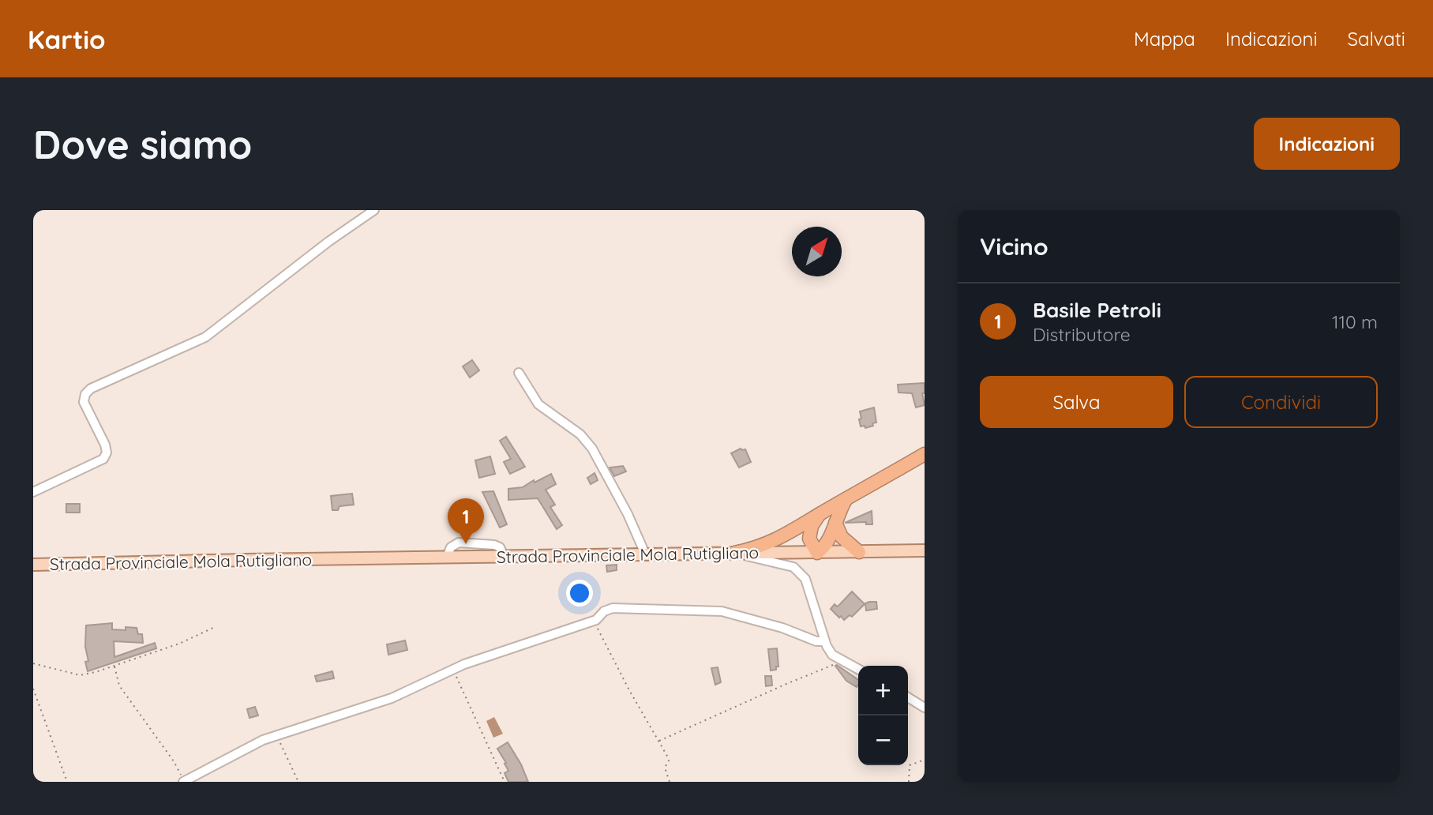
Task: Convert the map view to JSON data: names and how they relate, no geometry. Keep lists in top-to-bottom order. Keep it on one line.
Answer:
{"streets":{"main road":["Strada Provinciale Mola Rutigliano"]},"north":"top right","page":{"header":"Kartio","nav":["Mappa","Indicazioni","Salvati"],"buttons":["Indicazioni",["Salva","Condividi"]],"title":"Dove siamo","heading":"Vicino","list":[{"mark":"1","name":"Basile Petroli","note":"Distributore","value":"110 m"}],"pins":"1","map_buttons":["+","−"]}}
